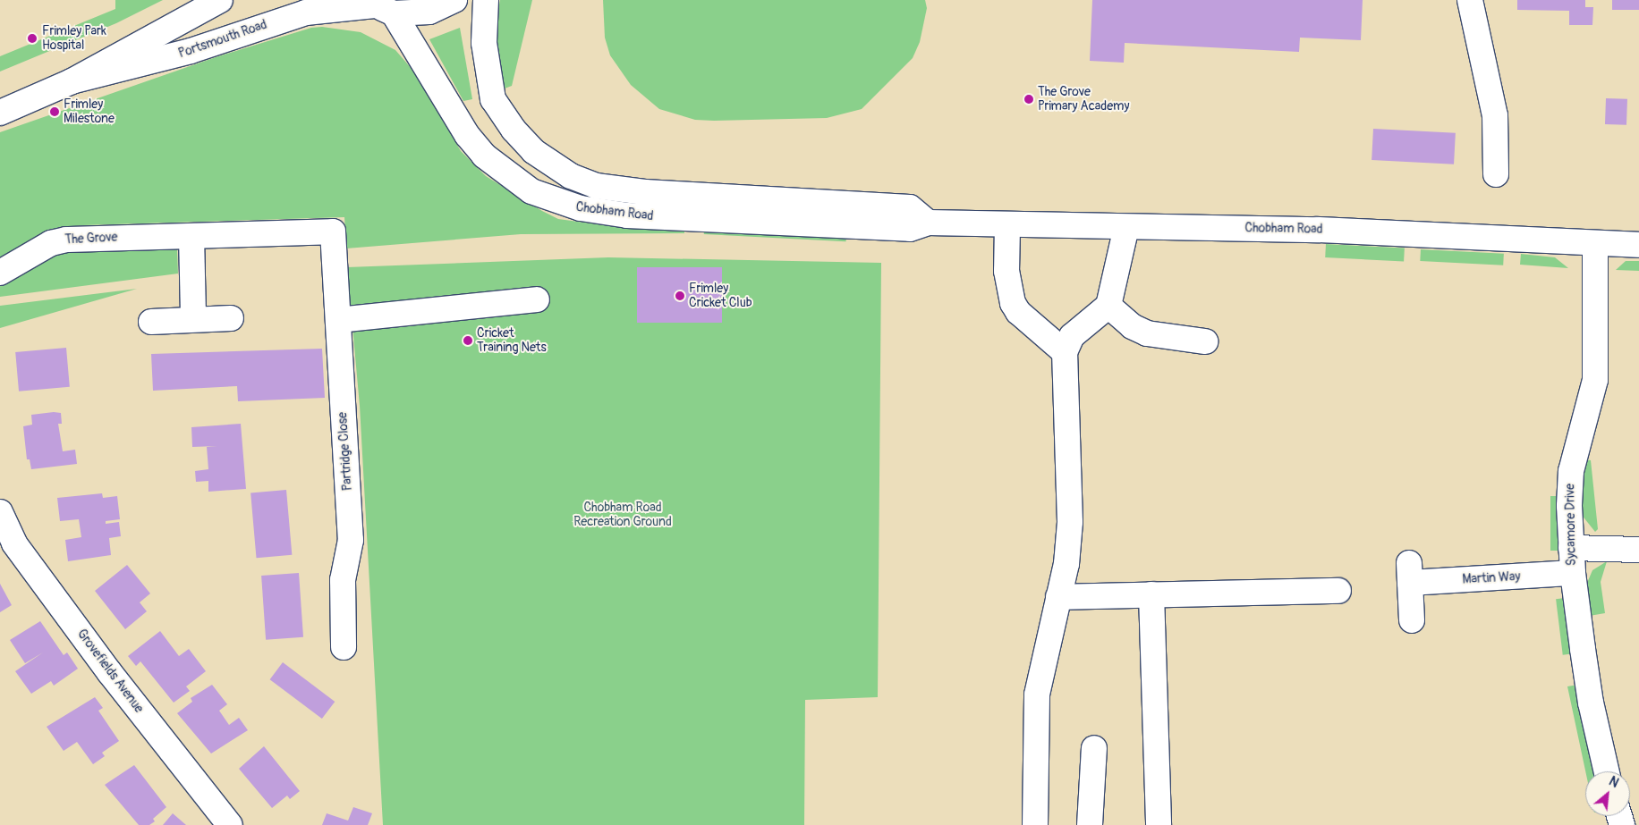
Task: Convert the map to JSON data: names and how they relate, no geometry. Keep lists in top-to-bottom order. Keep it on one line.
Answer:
{"streets":{"main road":["Portsmouth Road","Chobham Road","The Grove","Partridge Close","Sycamore Drive","Martin Way","Grovefields Avenue"]},"crossings":[["Portsmouth Road","Chobham Road"],["Chobham Road","Sycamore Drive"],["The Grove","Partridge Close"],["Sycamore Drive","Martin Way"]],"parks":["Chobham Road Recreation Ground"],"places":["Frimley Park Hospital","The Grove Primary Academy","Frimley Milestone","Frimley Cricket Club","Cricket Training Nets"],"north":"top right"}
